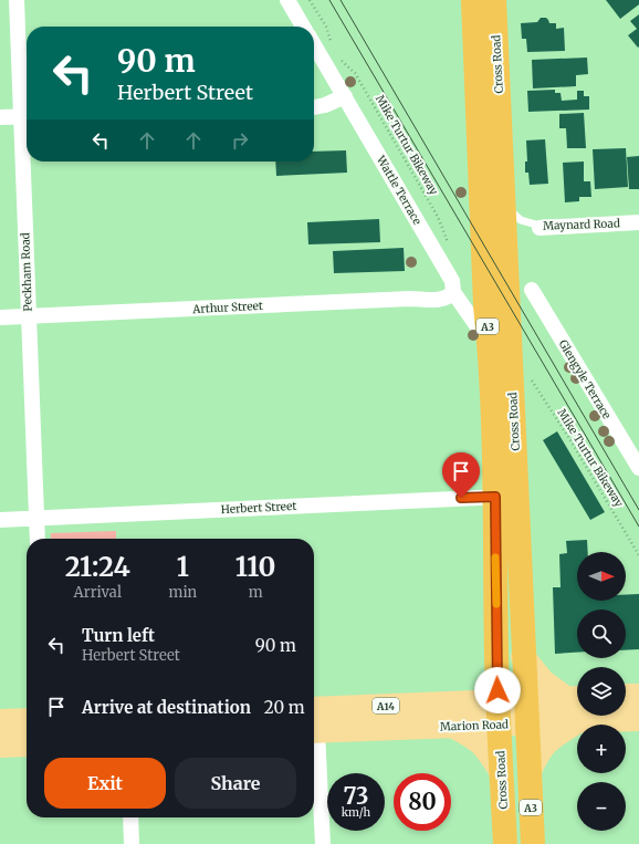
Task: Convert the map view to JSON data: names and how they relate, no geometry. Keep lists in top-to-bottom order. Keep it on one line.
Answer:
{"streets":{"highway":["Cross Road","A3"],"main road":["A14","Marion Road"],"street":["Wattle Terrace","Maynard Road","Peckham Road","Arthur Street","Glengyle Terrace","Herbert Street"],"path":["Mike Turtur Bikeway"]},"crossings":[["Cross Road","Wattle Terrace"],["Cross Road","Maynard Road"],["Cross Road","Herbert Street"],["Cross Road","A14"],["Cross Road","Marion Road"],["Wattle Terrace","Arthur Street"],["Peckham Road","Arthur Street"],["Peckham Road","Herbert Street"]],"north":"right","page":{"turn":["90 m","Herbert Street"],"eta":["21:24","Arrival","1","min","110","m"],"map_buttons":["+","−"],"list":[{"name":"Turn left","note":"Herbert Street","value":"90 m"},{"name":"Arrive at destination","value":"20 m"}],"buttons":["Exit","Share"],"speed":"73 km/h","limit":"80"}}
